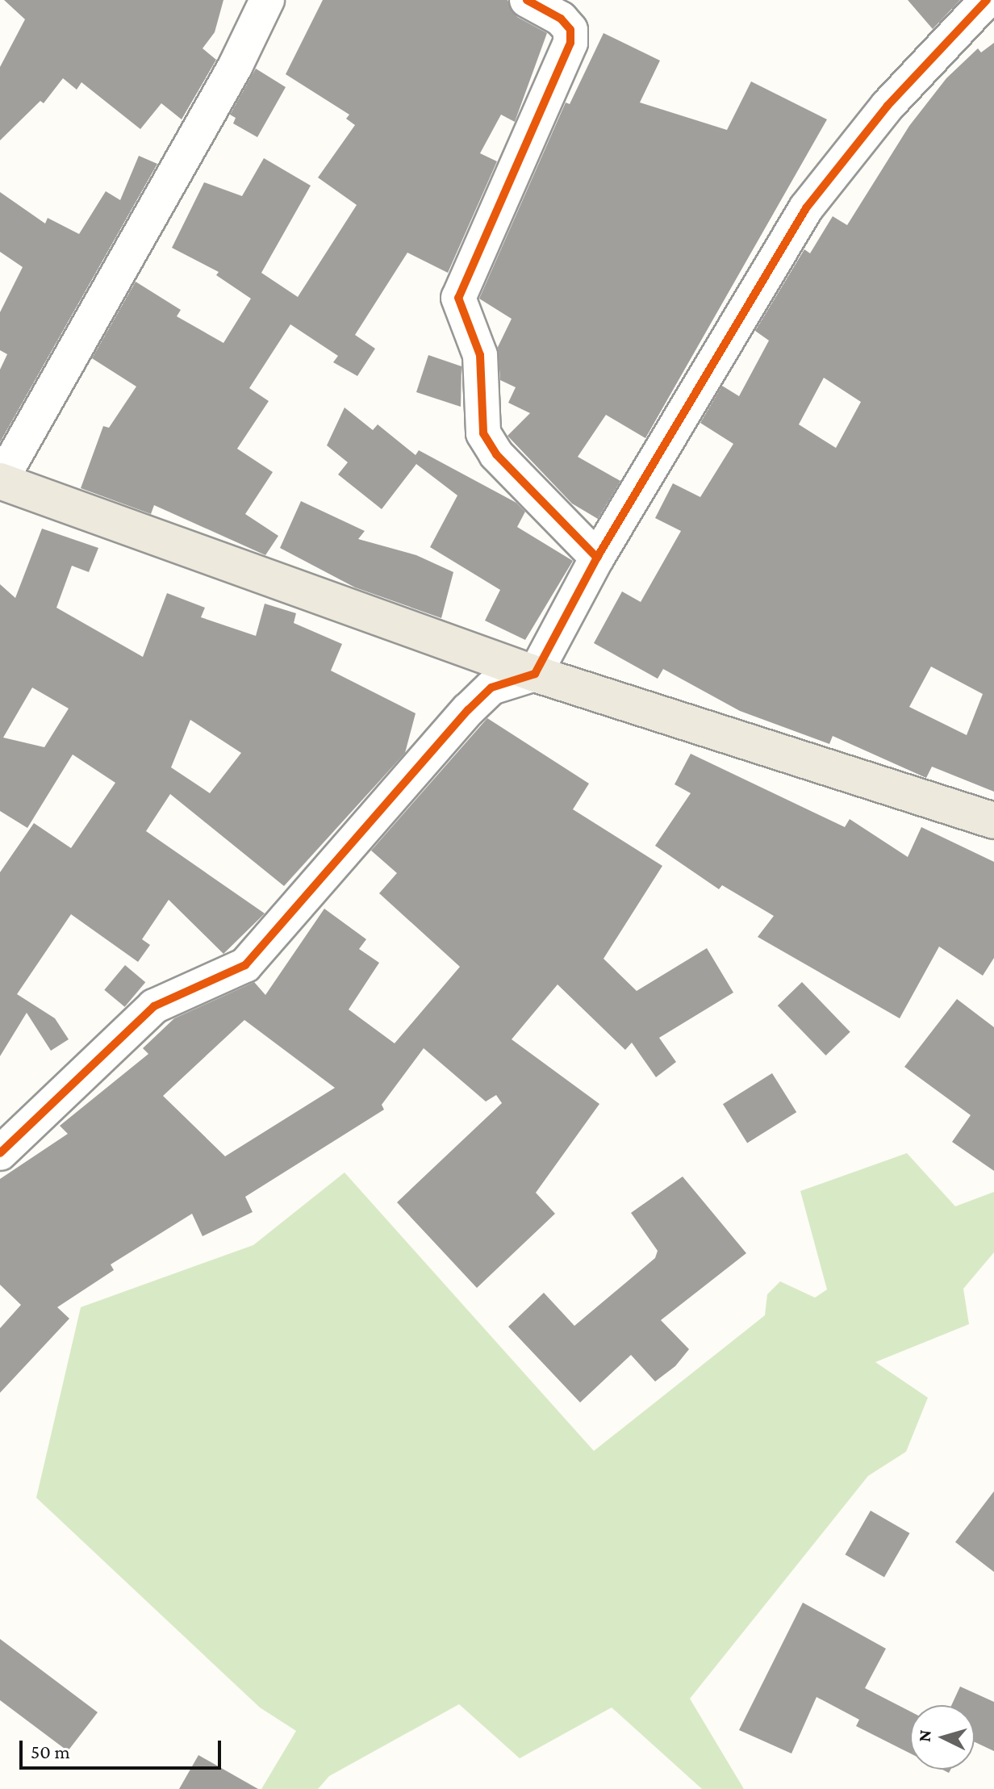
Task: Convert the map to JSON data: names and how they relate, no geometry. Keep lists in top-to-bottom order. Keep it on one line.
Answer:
{"scale_bar":"50 m","north":"left"}
